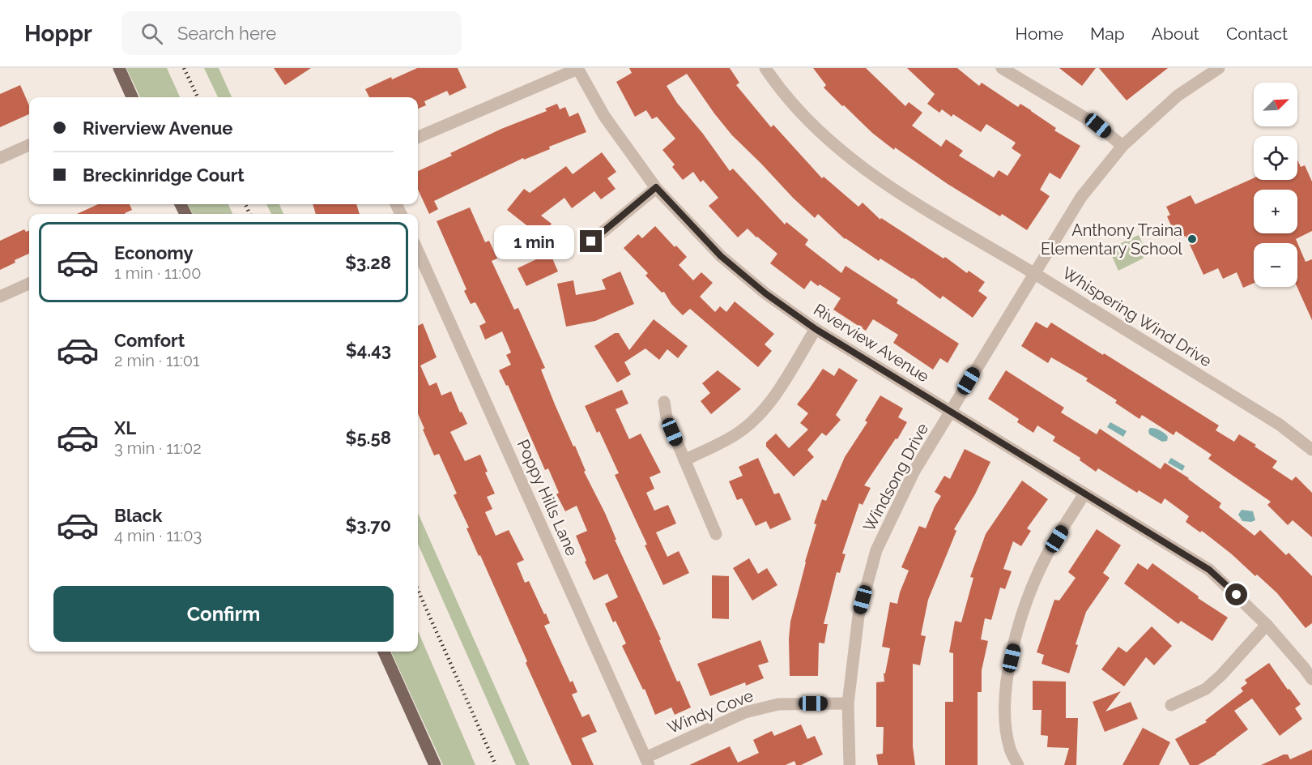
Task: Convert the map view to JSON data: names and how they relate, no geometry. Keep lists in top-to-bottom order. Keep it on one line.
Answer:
{"streets":{"street":["Whispering Wind Drive","Riverview Avenue","Windsong Drive","Poppy Hills Lane","Windy Cove"]},"crossings":[["Whispering Wind Drive","Windsong Drive"],["Riverview Avenue","Windsong Drive"],["Windsong Drive","Windy Cove"],["Poppy Hills Lane","Windy Cove"]],"places":["Anthony Traina Elementary School"],"north":"top right","page":{"header":"Hoppr","search":"Search here","nav":["Home","Map","About","Contact"],"map_buttons":["+","−"],"banner":["Riverview Avenue","Breckinridge Court"],"list":[{"name":"Economy","note":"1 min · 11:00","value":"$3.28"},{"name":"Comfort","note":"2 min · 11:01","value":"$4.43"},{"name":"XL","note":"3 min · 11:02","value":"$5.58"},{"name":"Black","note":"4 min · 11:03","value":"$3.70"}],"bubble":"1 min","buttons":"Confirm"}}
